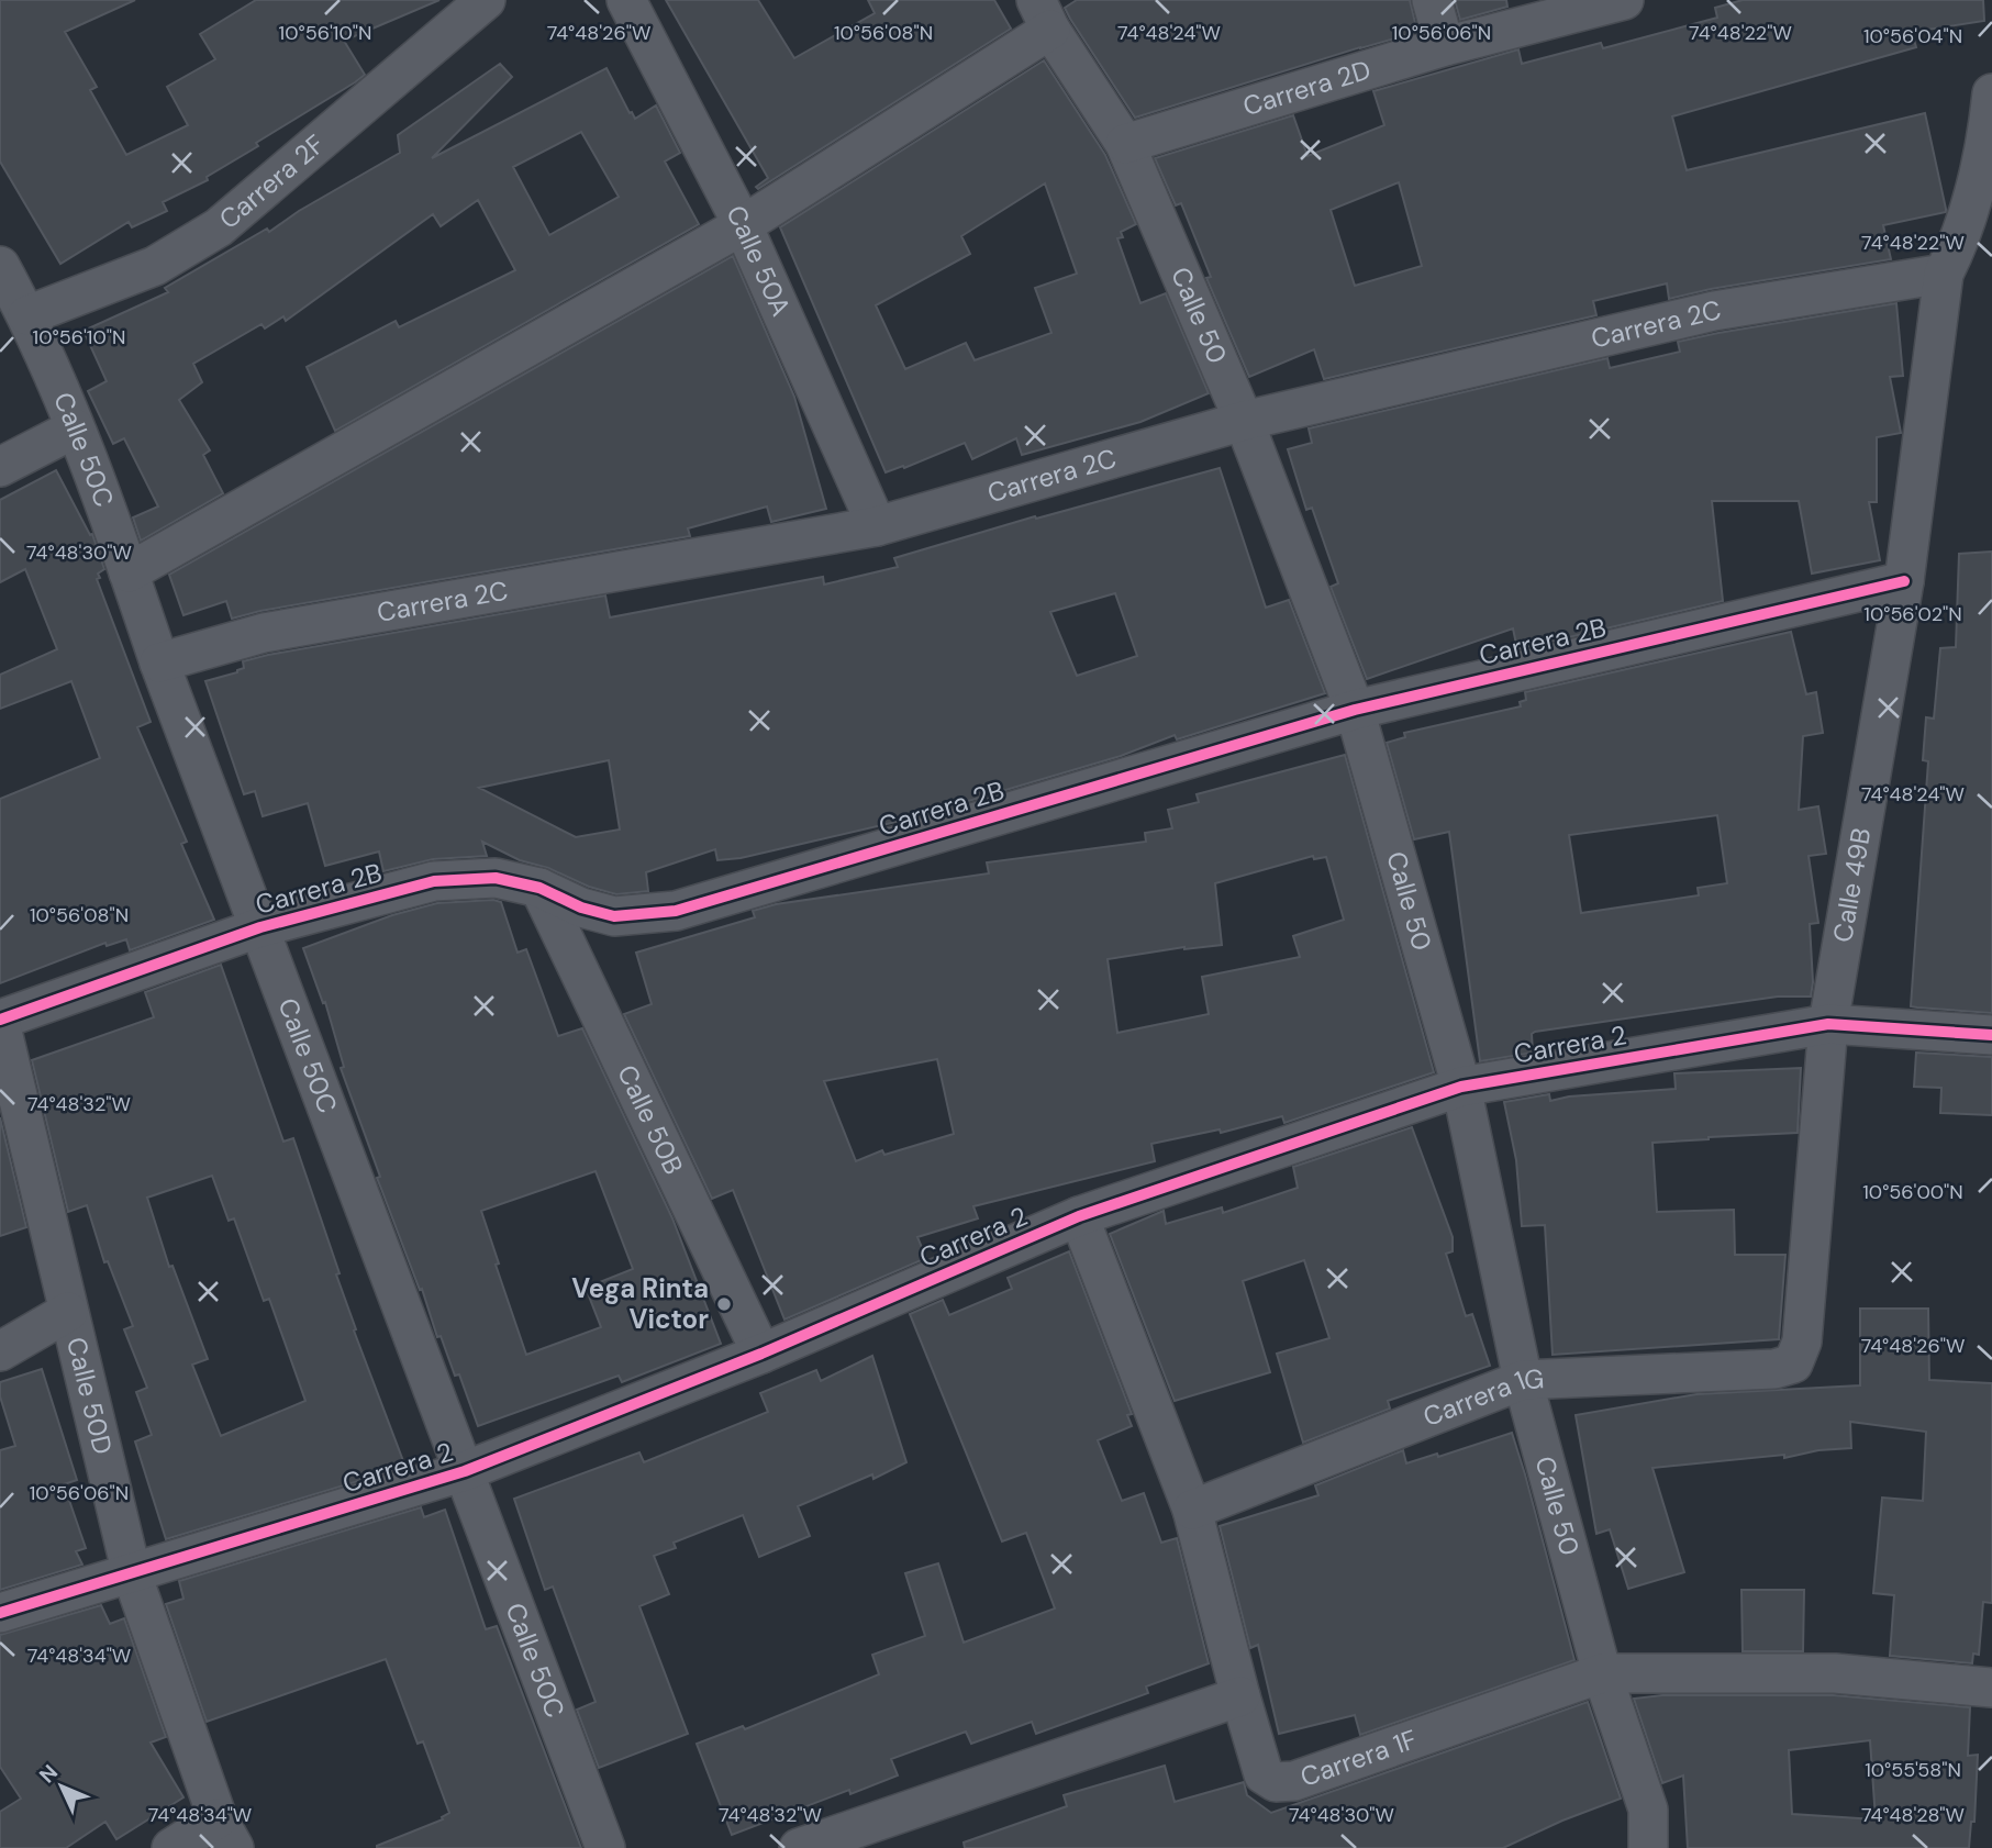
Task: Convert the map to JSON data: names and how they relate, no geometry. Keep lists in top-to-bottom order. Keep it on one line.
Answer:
{"streets":{"street":["Carrera 2D","Carrera 2F","Calle 50A","Calle 50","Carrera 2C","Calle 50C","Carrera 2B","Calle 49B","Carrera 2","Calle 50B","Calle 50D","Carrera 1G","Carrera 1F"]},"crossings":[["Carrera 2D","Calle 50"],["Carrera 2F","Calle 50C"],["Calle 50A","Carrera 2C"],["Calle 50","Carrera 2C"],["Calle 50","Carrera 2B"],["Calle 50","Carrera 2"],["Calle 50","Carrera 1G"],["Calle 50","Carrera 1F"],["Carrera 2C","Calle 50C"],["Carrera 2C","Calle 49B"],["Calle 50C","Carrera 2B"],["Calle 50C","Carrera 2"],["Carrera 2B","Calle 49B"],["Carrera 2B","Calle 50B"],["Carrera 2B","Calle 50D"],["Calle 49B","Carrera 2"],["Calle 49B","Carrera 1G"],["Carrera 2","Calle 50B"],["Carrera 2","Calle 50D"]],"places":["Vega Rinta Victor"],"north":"top left","coordinates":["74°48'26\"W","74°48'24\"W","74°48'22\"W","10°56'10\"N","10°56'08\"N","10°56'06\"N","10°56'04\"N","74°48'30\"W","10°56'02\"N","74°48'32\"W","10°56'00\"N","74°48'34\"W","10°55'58\"N","74°48'28\"W"]}
